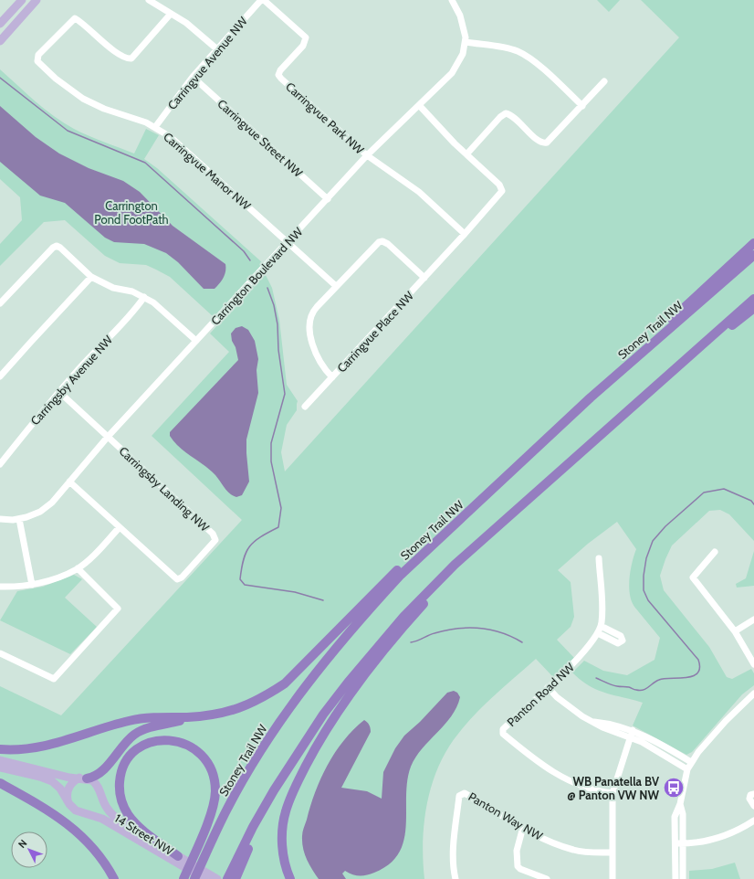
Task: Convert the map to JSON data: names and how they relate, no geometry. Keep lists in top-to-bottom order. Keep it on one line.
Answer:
{"streets":{"highway":["Stoney Trail NW"],"main road":["14 Street NW"],"street":["Carringvue Avenue NW","Carringvue Park NW","Carringvue Street NW","Carringvue Manor NW","Carrington Boulevard NW","Carringvue Place NW","Carringsby Avenue NW","Carringsby Landing NW","Panton Road NW","Panton Way NW"]},"crossings":[["Carringvue Avenue NW","Carringvue Street NW"],["Carringvue Avenue NW","Carringvue Manor NW"],["Carringvue Park NW","Carrington Boulevard NW"],["Carringvue Street NW","Carrington Boulevard NW"],["Carringvue Manor NW","Carrington Boulevard NW"],["Carringvue Manor NW","Carringvue Place NW"],["Carrington Boulevard NW","Carringvue Place NW"],["Carrington Boulevard NW","Carringsby Landing NW"]],"parks":["Carrington Pond FootPath"],"places":{"bus stop":["WB Panatella BV @ Panton VW NW"]},"north":"top left"}
